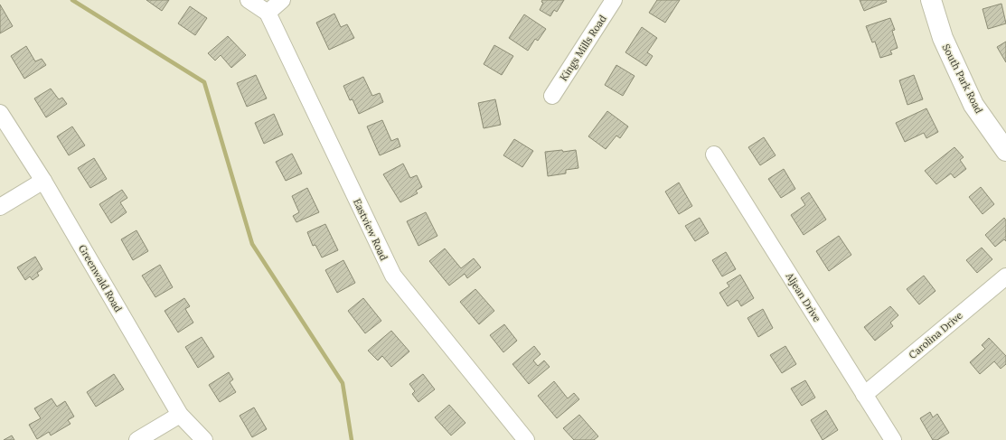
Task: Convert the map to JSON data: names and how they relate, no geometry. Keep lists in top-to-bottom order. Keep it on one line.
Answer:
{"streets":{"main road":["South Park Road"],"street":["Kings Mills Road","Eastview Road","Greenwald Road","Aljean Drive","Carolina Drive"]},"crossings":[["Aljean Drive","Carolina Drive"]]}
